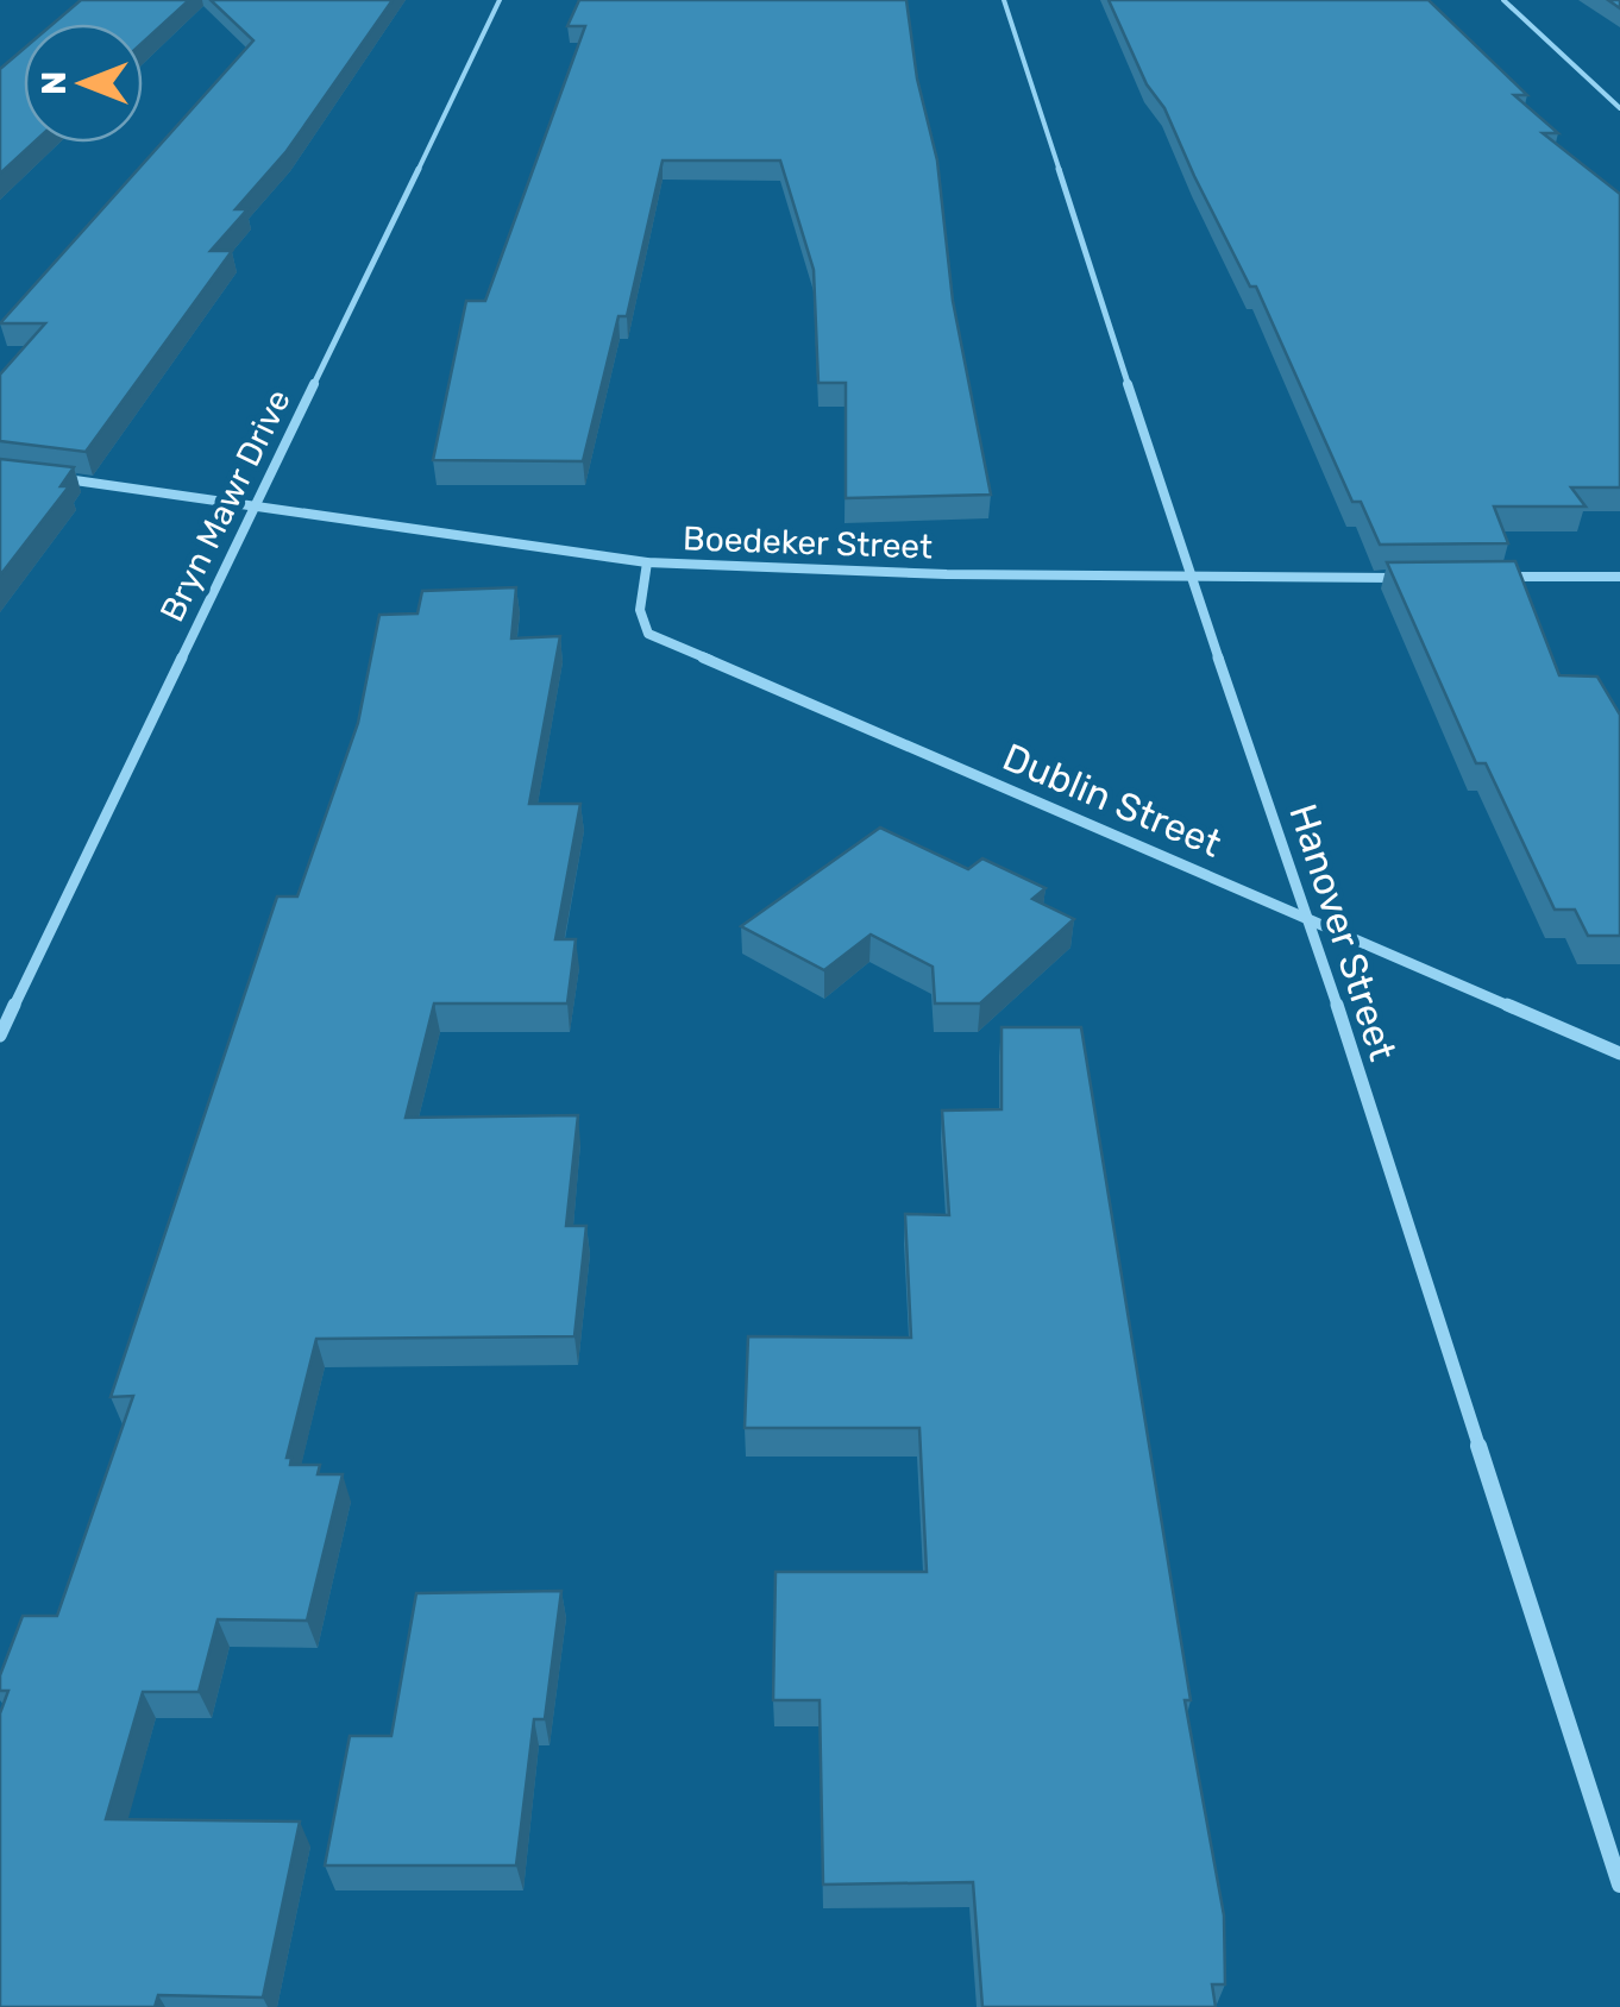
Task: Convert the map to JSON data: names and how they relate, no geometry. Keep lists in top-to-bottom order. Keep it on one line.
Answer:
{"streets":{"street":["Bryn Mawr Drive","Boedeker Street","Dublin Street","Hanover Street"]},"crossings":[["Bryn Mawr Drive","Boedeker Street"],["Boedeker Street","Dublin Street"],["Boedeker Street","Hanover Street"],["Dublin Street","Hanover Street"]],"north":"left"}
